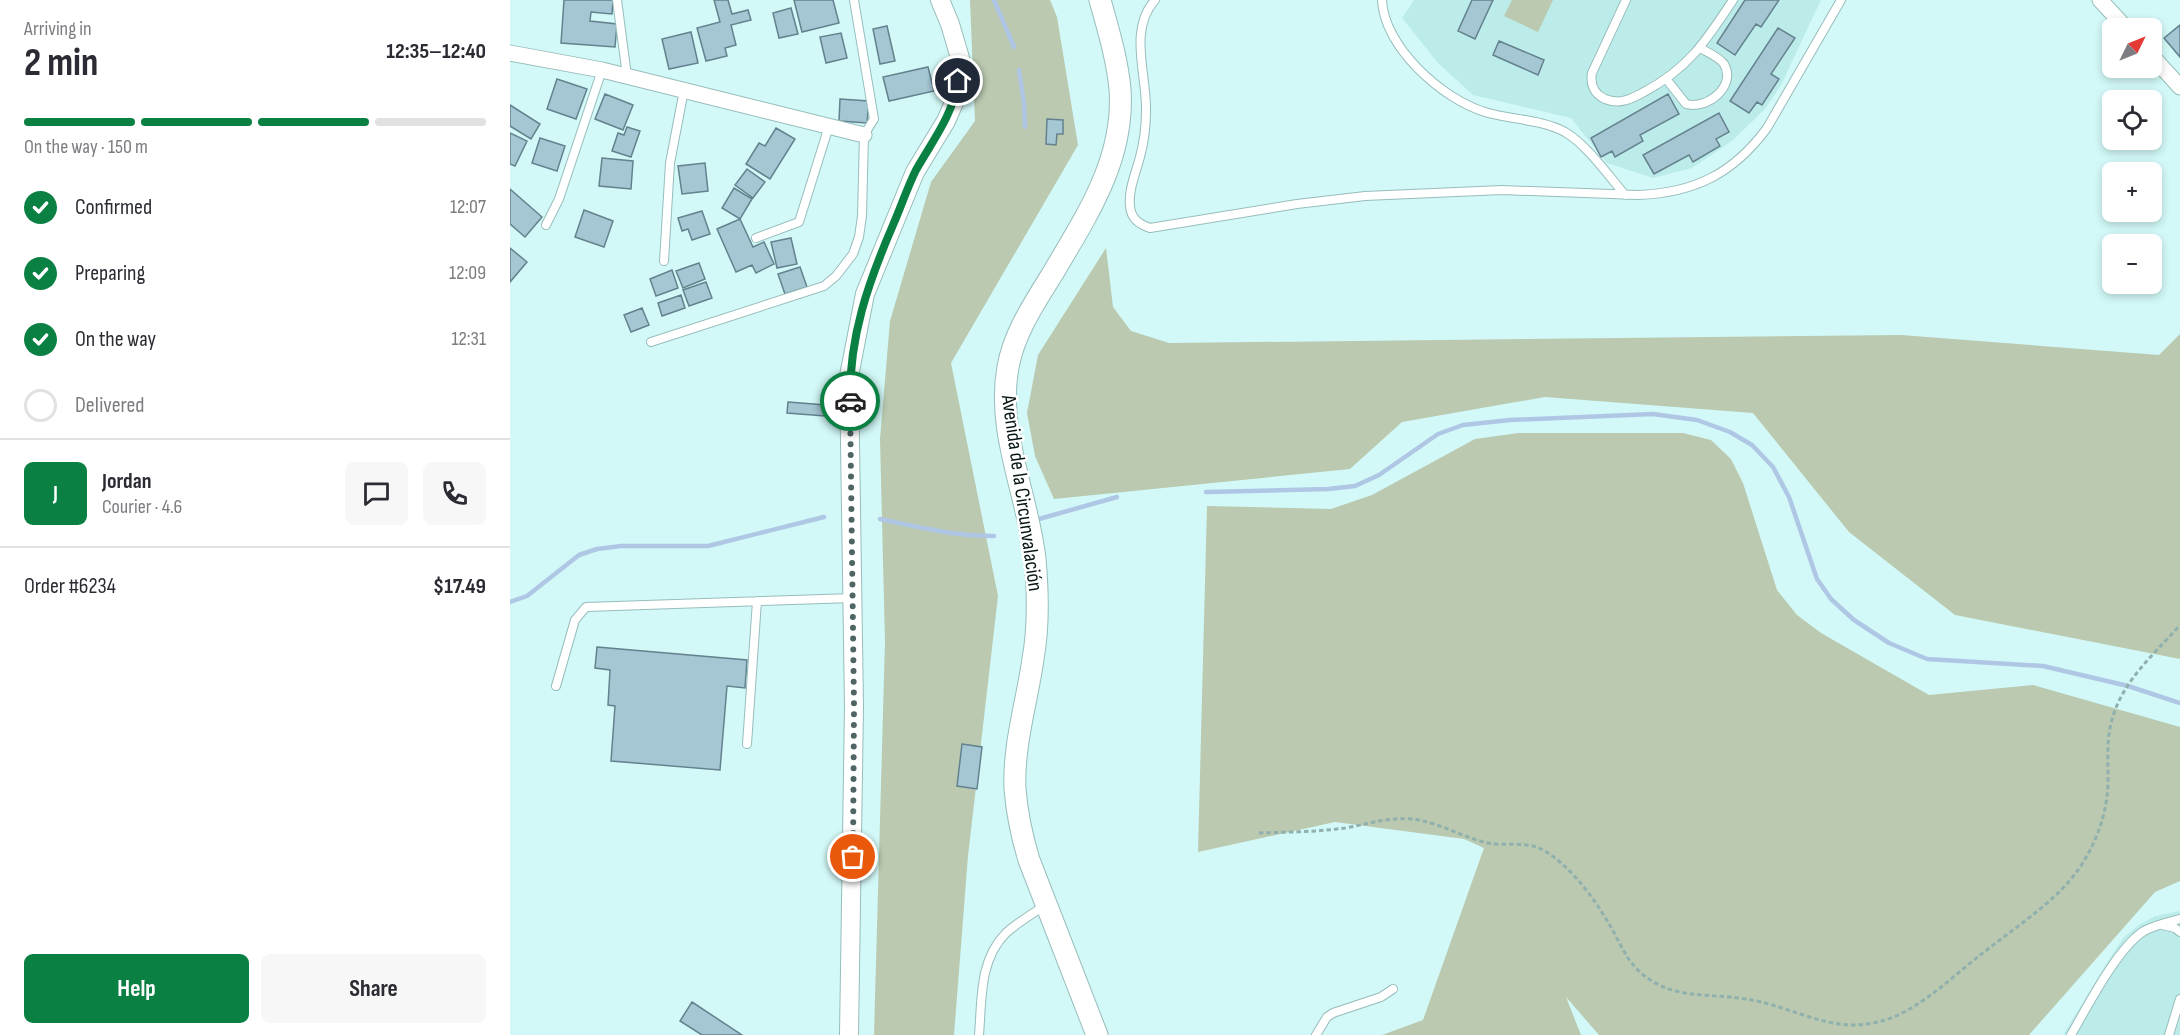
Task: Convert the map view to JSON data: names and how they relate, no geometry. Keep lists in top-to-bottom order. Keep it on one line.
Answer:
{"streets":{"main road":["Avenida de la Circunvalación"]},"north":"top right","page":{"heading":["2 min","Arriving in","12:35–12:40"],"panel":["Jordan","Courier · 4.6","Order #6234","$17.49"],"map_buttons":["+","−"],"bar":"On the way · 150 m","list":[["Confirmed","12:07"],["Preparing","12:09"],["On the way","12:31"],"Delivered"],"round":"J","buttons":["Help","Share"]}}
